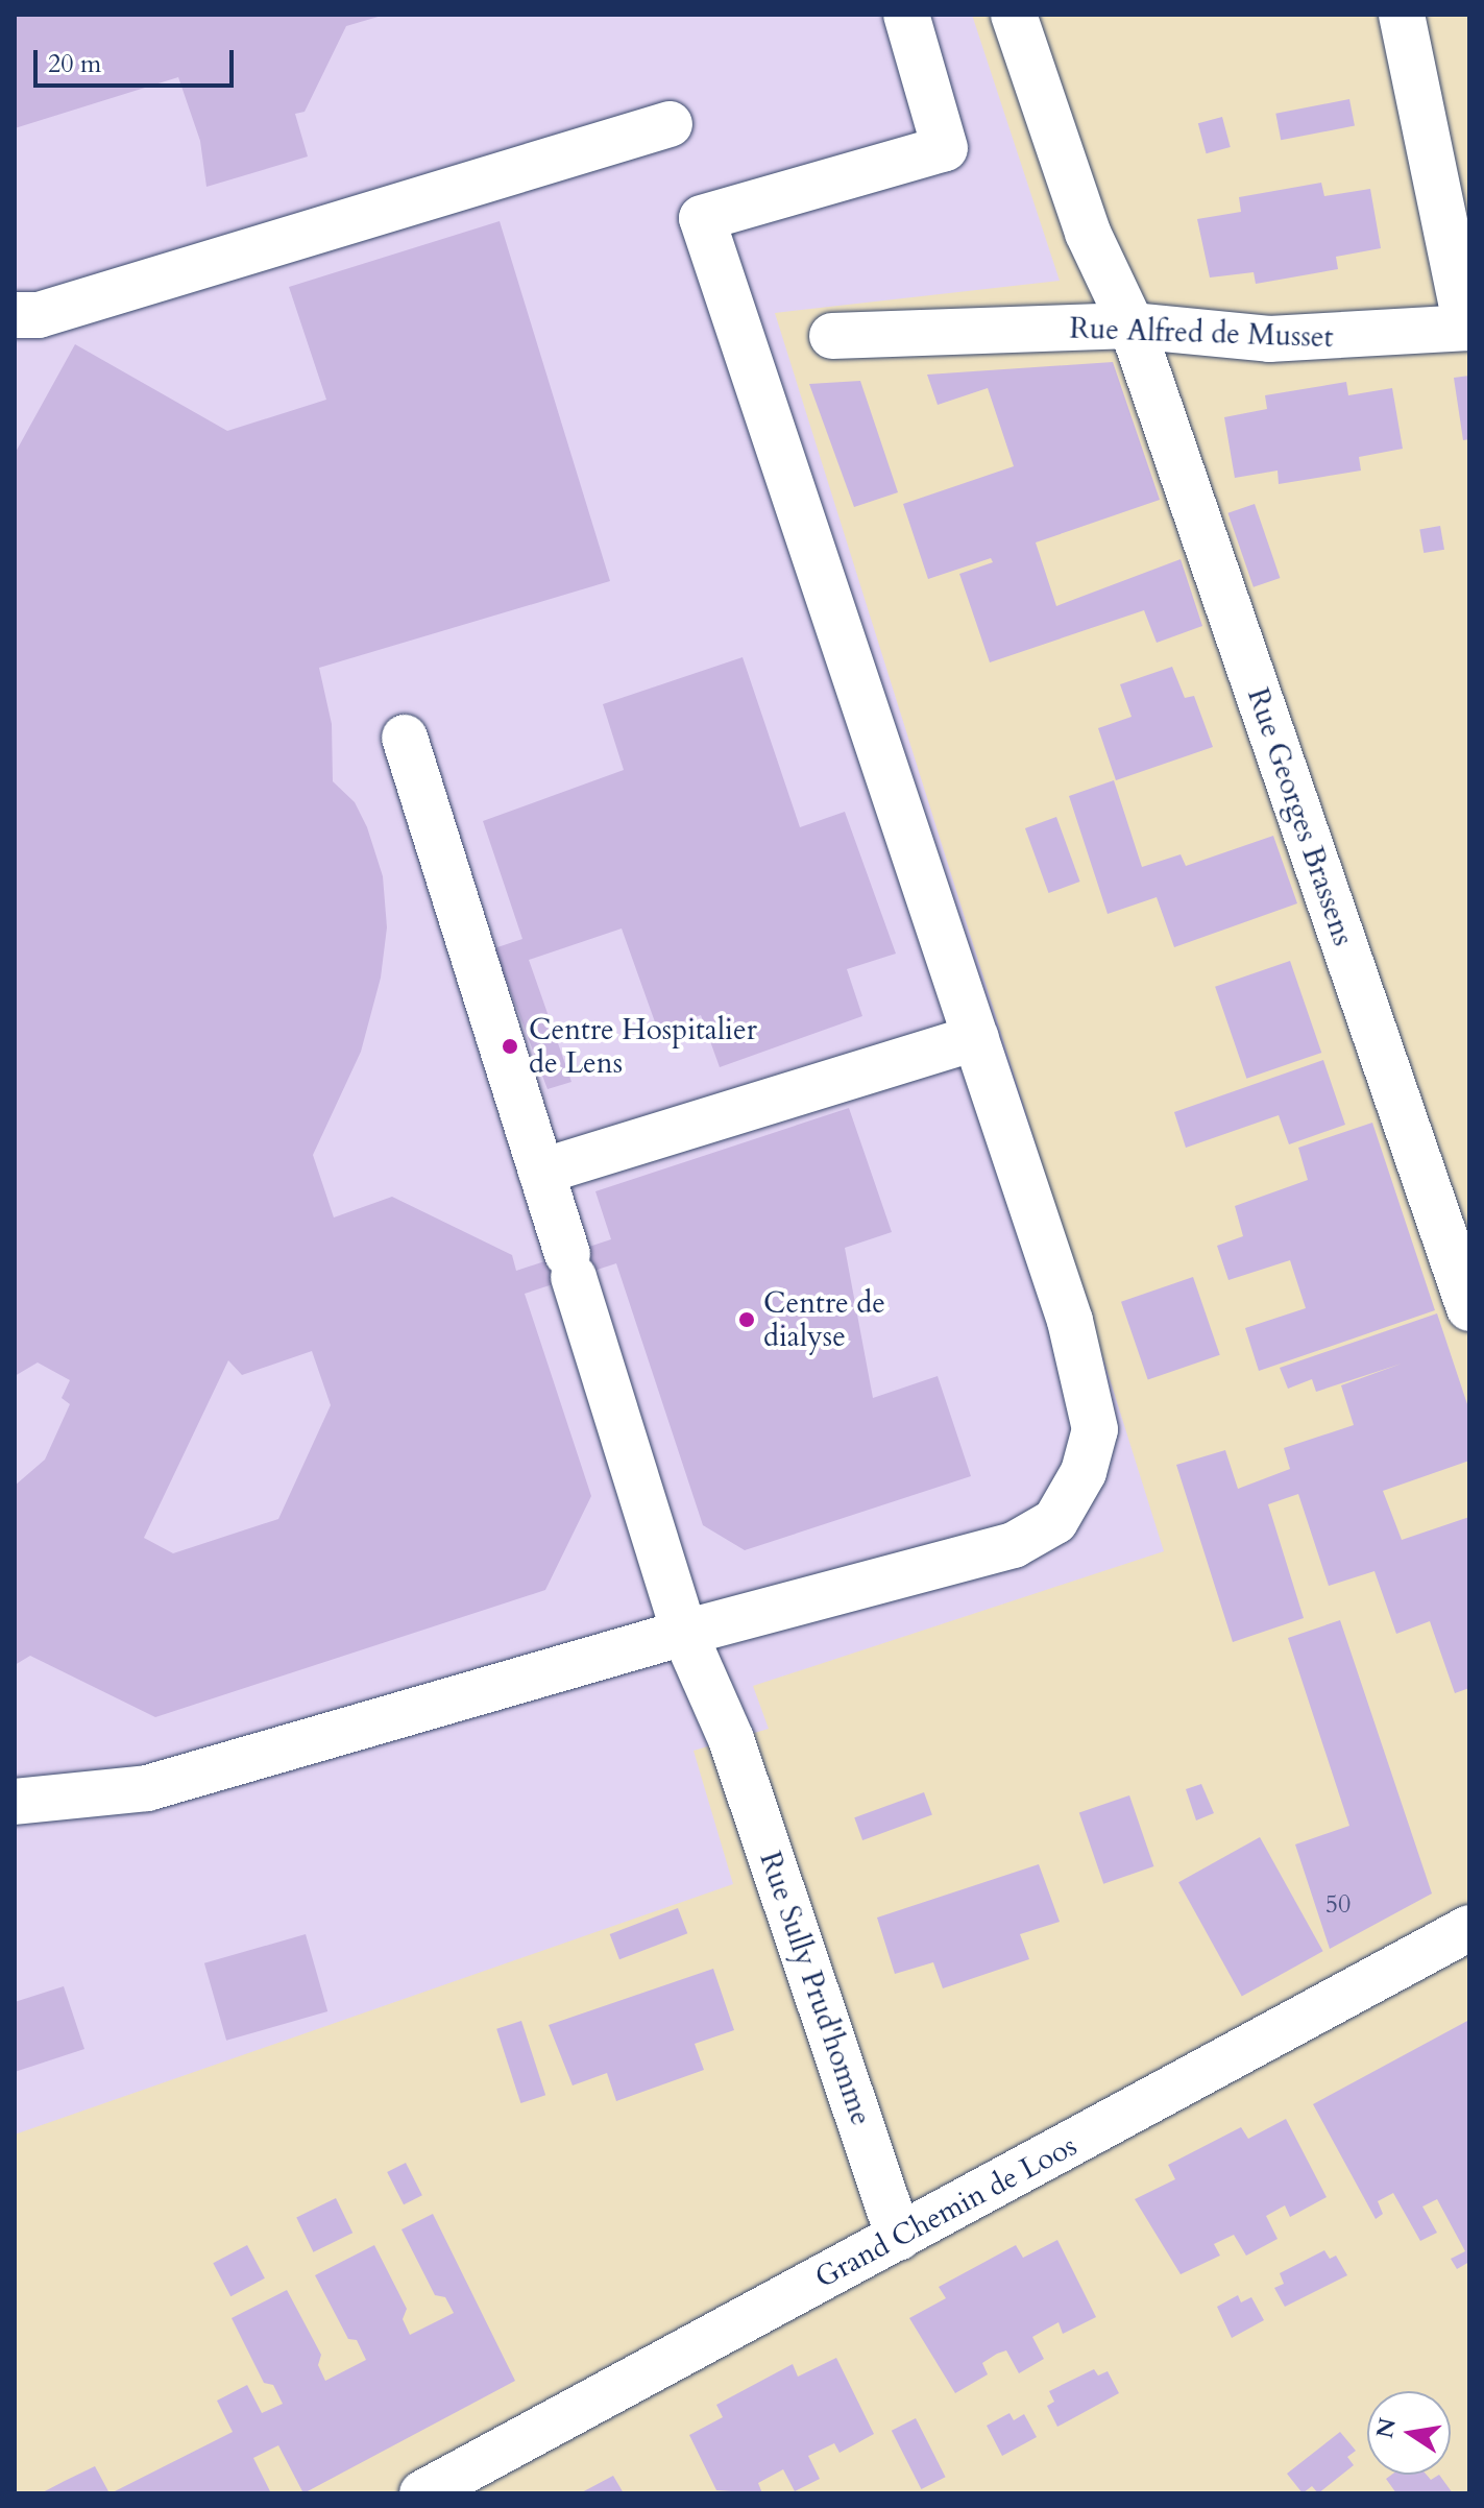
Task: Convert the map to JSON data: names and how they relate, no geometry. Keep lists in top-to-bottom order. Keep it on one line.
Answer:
{"streets":{"street":["Rue Alfred de Musset","Rue Georges Brassens","Rue Sully Prud'homme","Grand Chemin de Loos"]},"crossings":[["Rue Alfred de Musset","Rue Georges Brassens"],["Rue Sully Prud'homme","Grand Chemin de Loos"]],"places":["Centre Hospitalier de Lens","Centre de dialyse"],"house_numbers":["50"],"scale_bar":"20 m","north":"left"}
